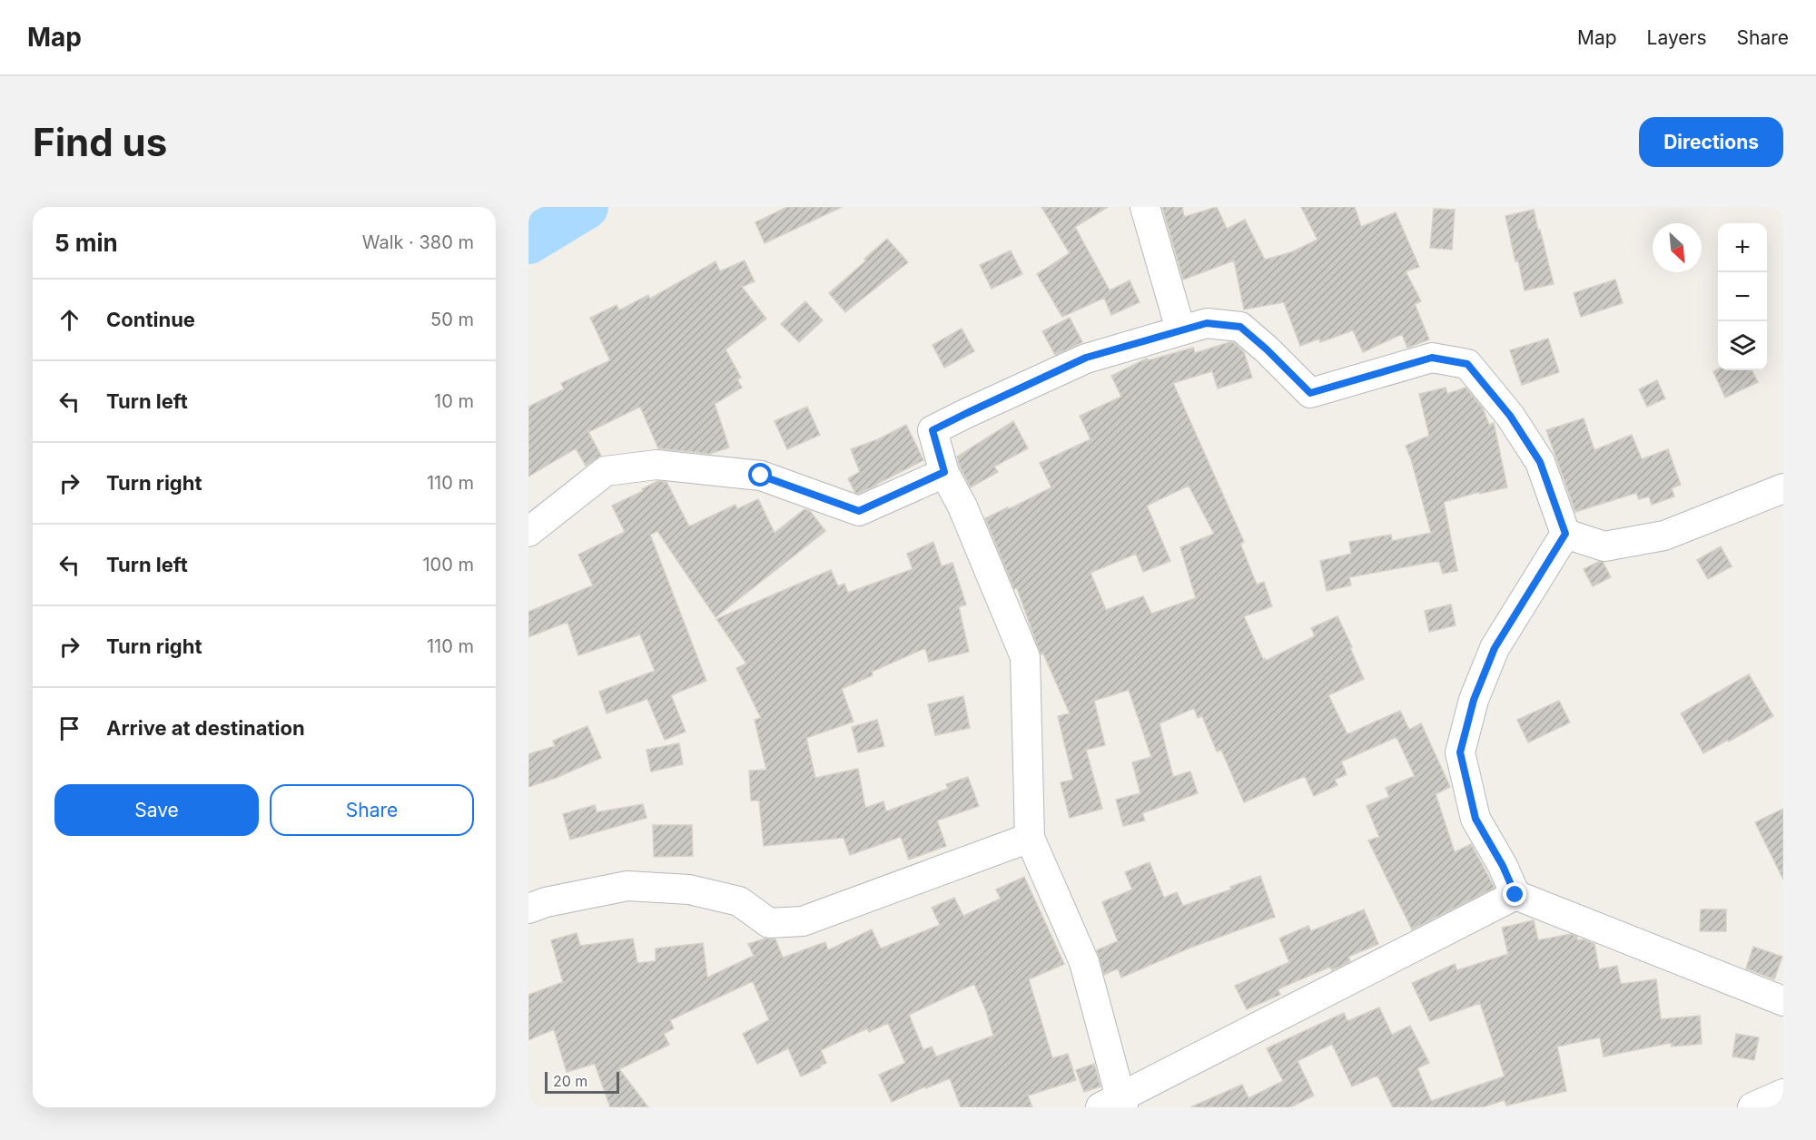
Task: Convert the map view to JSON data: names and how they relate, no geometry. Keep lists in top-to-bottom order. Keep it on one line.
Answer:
{"scale_bar":"20 m","north":"bottom right","page":{"header":"Map","nav":["Map","Layers","Share"],"buttons":["Directions",["Save","Share"]],"title":"Find us","heading":["5 min","Walk · 380 m"],"map_buttons":["+","−"],"list":[["Continue","50 m"],["Turn left","10 m"],["Turn right","110 m"],["Turn left","100 m"],["Turn right","110 m"],"Arrive at destination"],"scale":"20 m"}}
